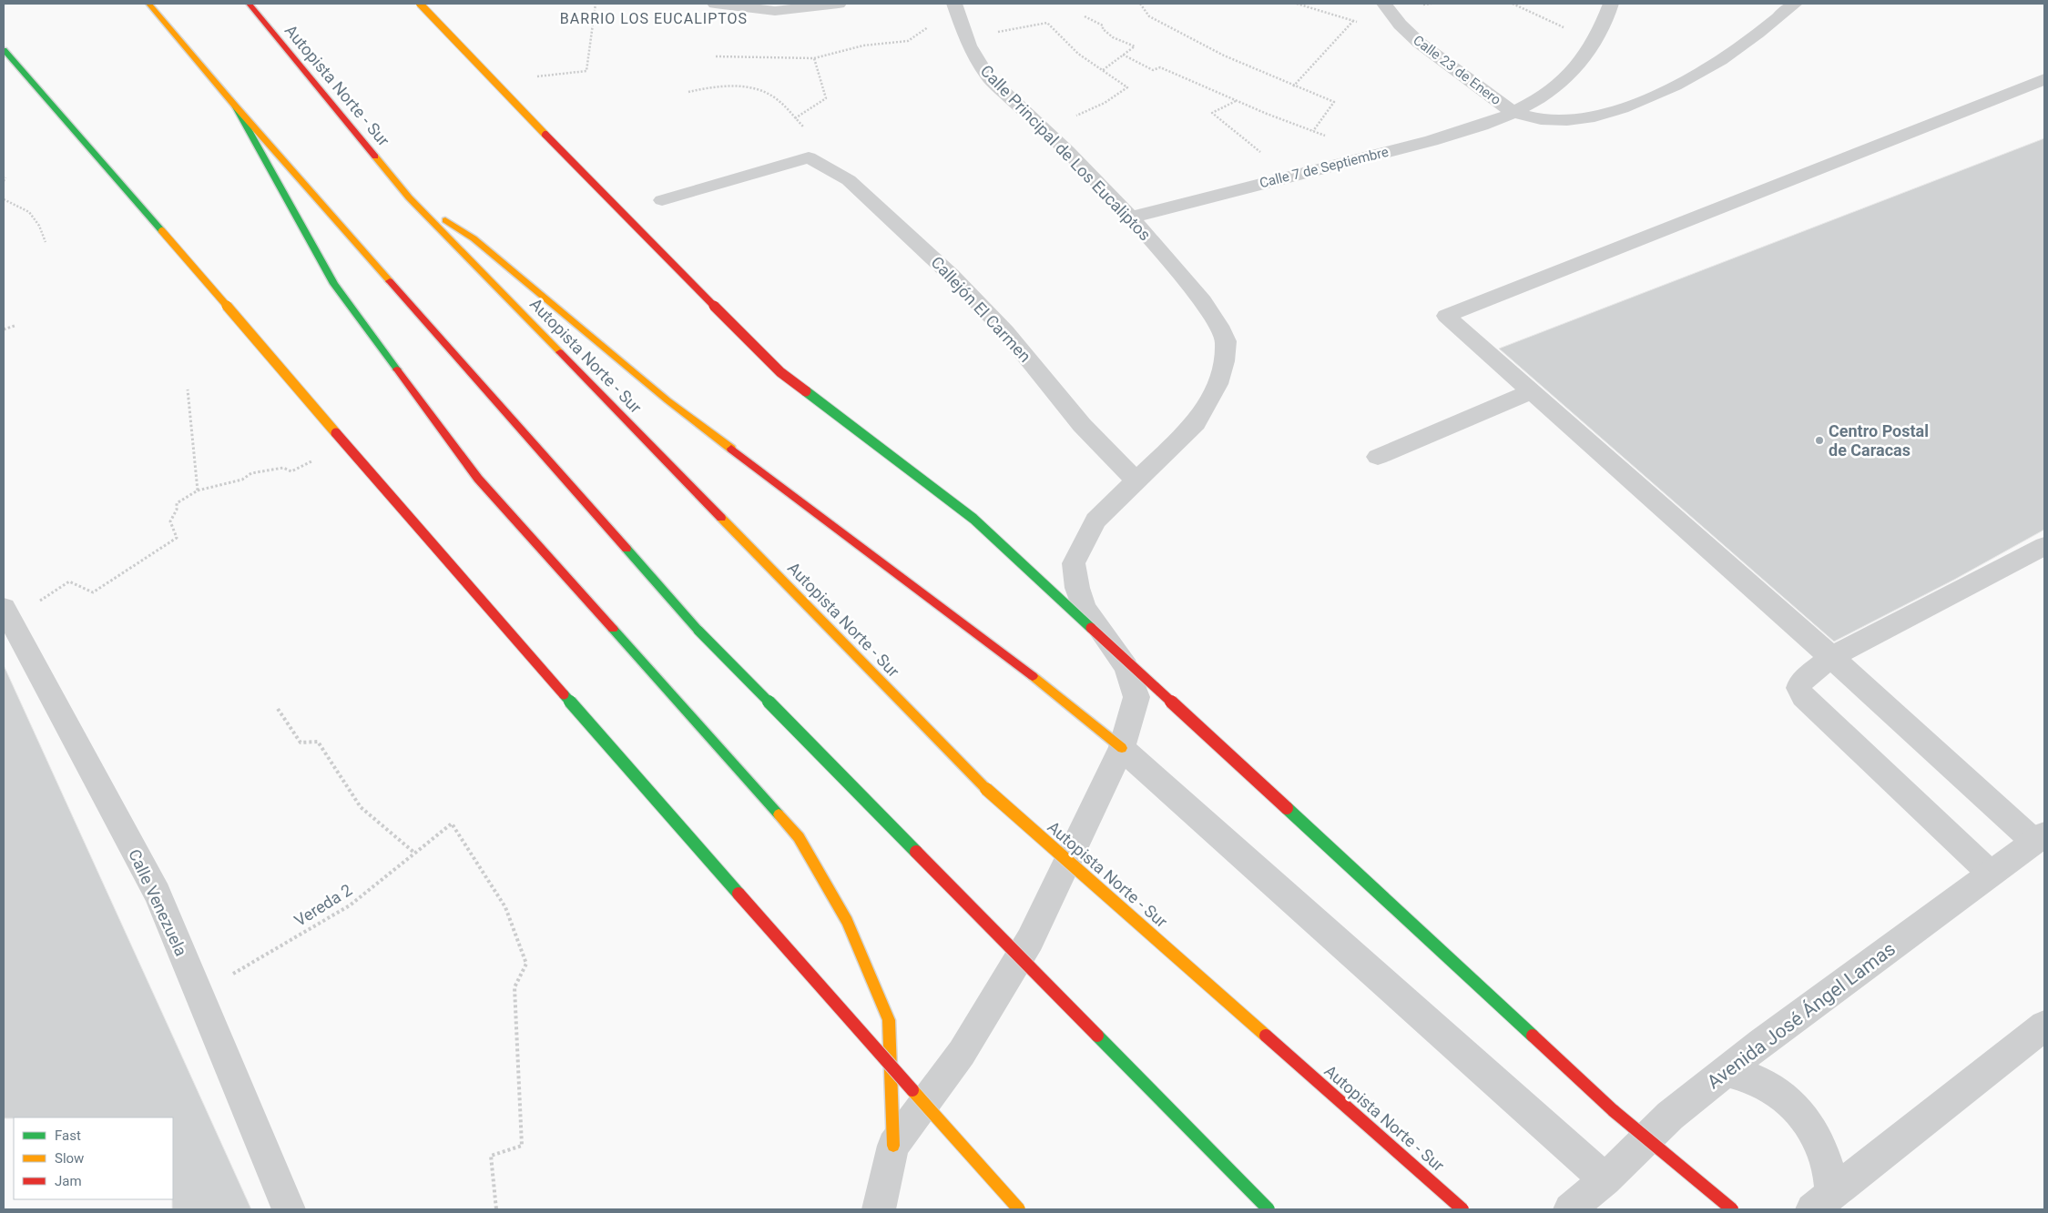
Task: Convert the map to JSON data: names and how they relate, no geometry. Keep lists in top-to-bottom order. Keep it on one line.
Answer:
{"streets":{"highway":["Autopista Norte - Sur"],"street":["Calle 23 de Enero","Calle Principal de Los Eucaliptos","Calle 7 de Septiembre","Callejón El Carmen","Calle Venezuela","Avenida José Ángel Lamas"],"path":["Vereda 2"]},"crossings":[["Calle 23 de Enero","Calle 7 de Septiembre"],["Calle Principal de Los Eucaliptos","Calle 7 de Septiembre"],["Calle Principal de Los Eucaliptos","Callejón El Carmen"],["Calle Venezuela","Vereda 2"]],"districts":["BARRIO LOS EUCALIPTOS"],"places":["Centro Postal de Caracas"],"legend":["Fast","Slow","Jam"]}
